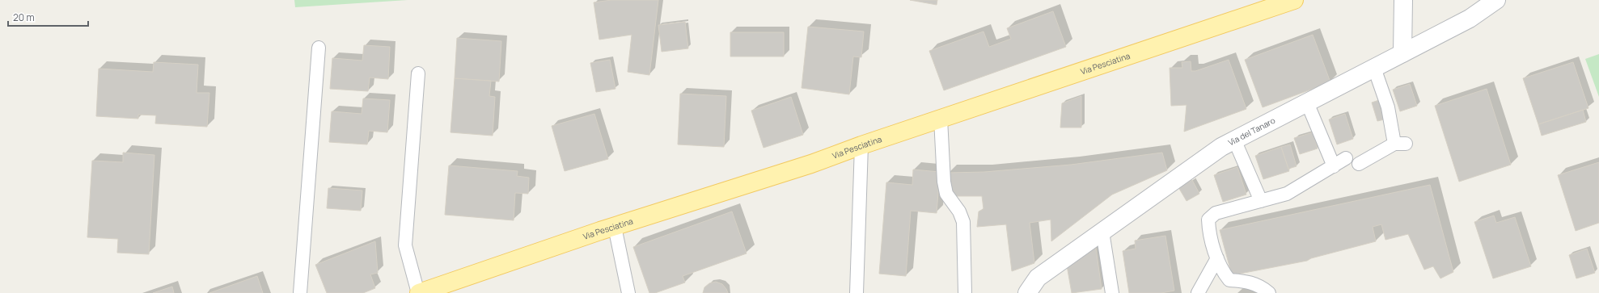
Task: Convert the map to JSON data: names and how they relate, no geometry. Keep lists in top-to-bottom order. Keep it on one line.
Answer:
{"streets":{"main road":["Via Pesciatina"],"street":["Via del Tanaro"]},"scale_bar":"20 m"}
